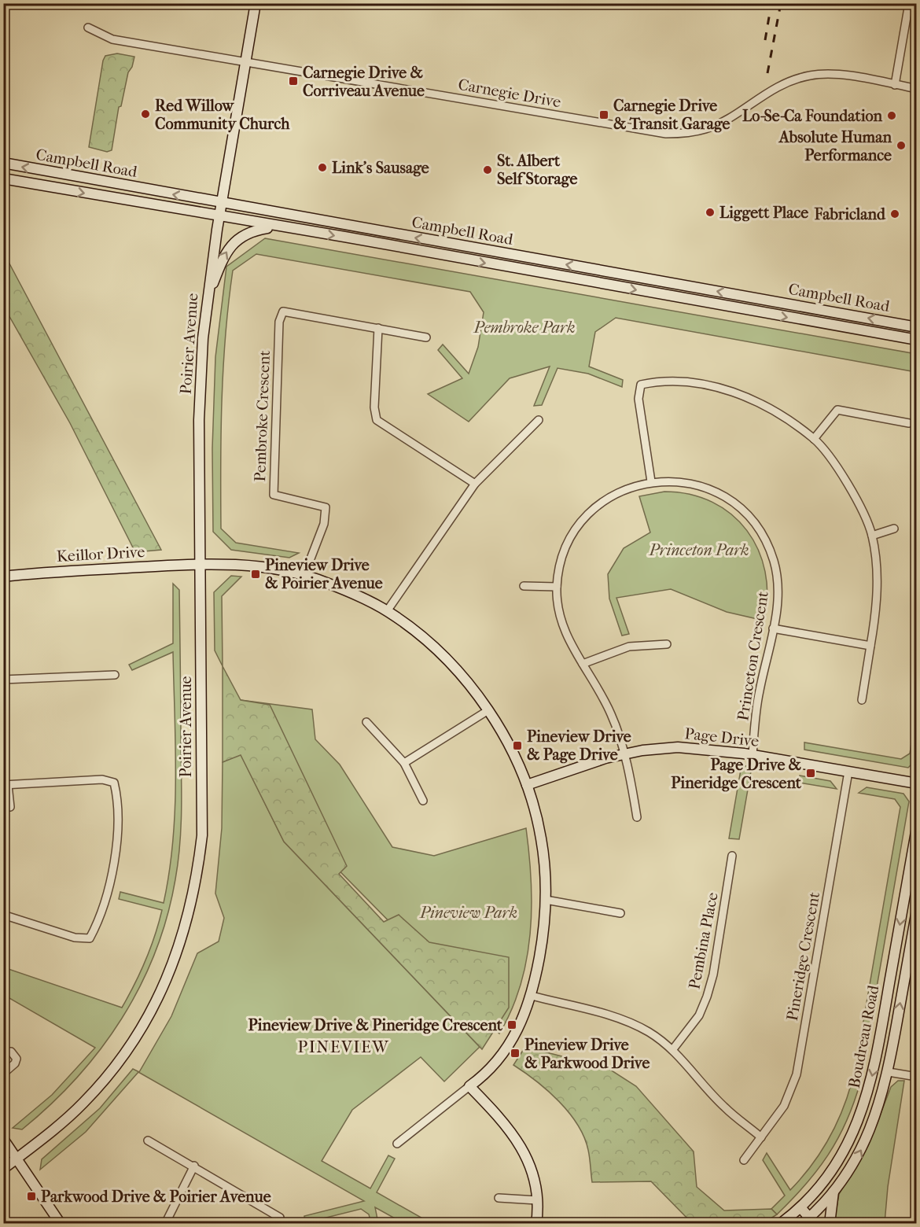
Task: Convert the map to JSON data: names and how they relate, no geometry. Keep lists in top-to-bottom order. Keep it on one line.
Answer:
{"streets":{"main road":["Campbell Road","Poirier Avenue","Keillor Drive","Page Drive","Boudreau Road"],"street":["Carnegie Drive","Pembroke Crescent","Princeton Crescent","Pembina Place","Pineridge Crescent"]},"crossings":[["Carnegie Drive","Poirier Avenue"],["Campbell Road","Poirier Avenue"],["Poirier Avenue","Keillor Drive"],["Pembroke Crescent","Keillor Drive"],["Keillor Drive","Page Drive"],["Princeton Crescent","Page Drive"],["Page Drive","Pineridge Crescent"]],"districts":["PINEVIEW"],"parks":["Pembroke Park","Princeton Park","Pineview Park"],"places":{"transit":["Carnegie Drive & Corriveau Avenue","Carnegie Drive & Transit Garage","Pineview Drive & Poirier Avenue","Pineview Drive & Page Drive","Page Drive & Pineridge Crescent","Pineview Drive & Pineridge Crescent","Pineview Drive & Parkwood Drive","Parkwood Drive & Poirier Avenue"],"other":["Red Willow Community Church","Lo-Se-Ca Foundation","Absolute Human Performance","Link's Sausage","St. Albert Self Storage","Liggett Place","Fabricland"]}}
